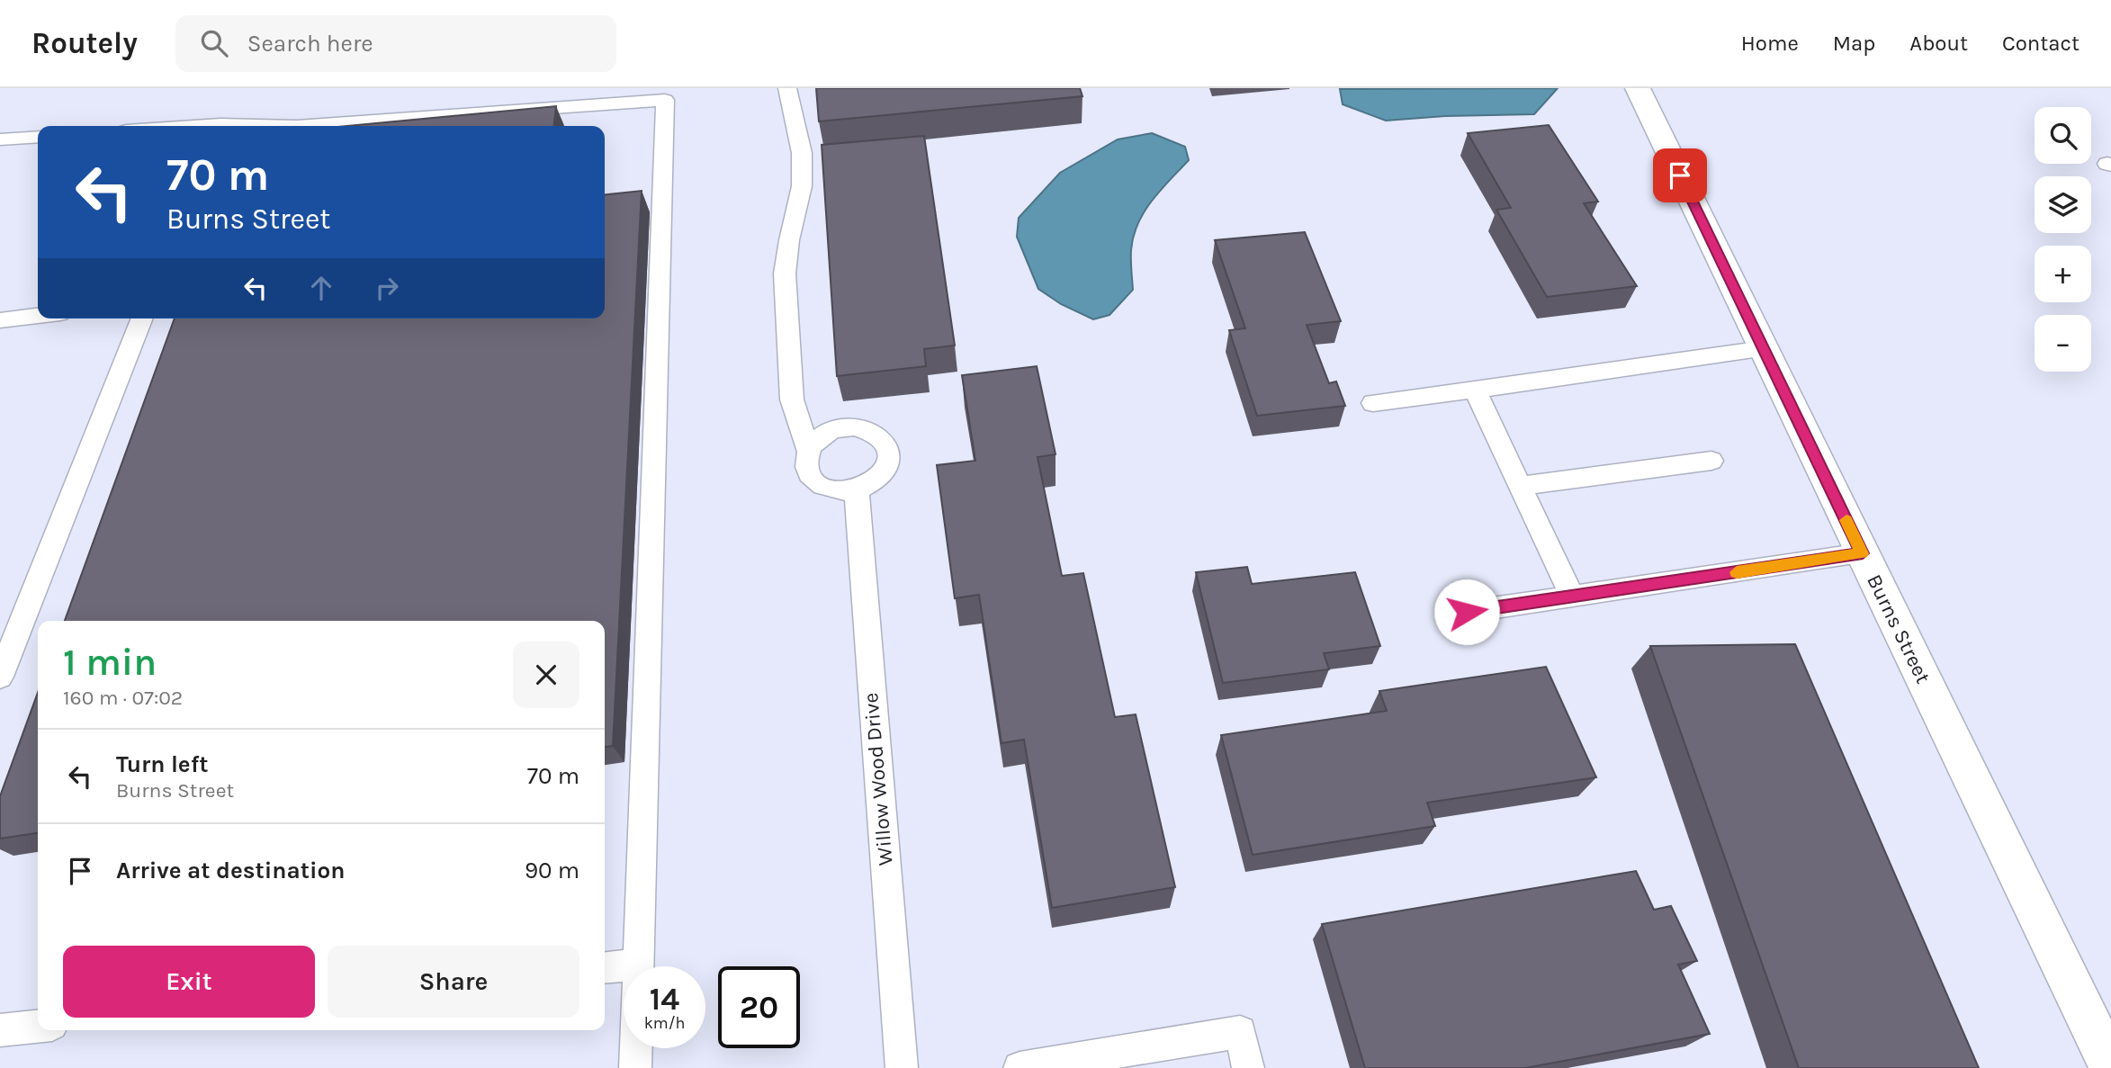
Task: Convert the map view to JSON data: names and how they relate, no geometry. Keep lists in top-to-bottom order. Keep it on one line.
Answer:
{"streets":{"street":["Burns Street"],"lane":["Willow Wood Drive"]},"page":{"header":"Routely","search":"Search here","nav":["Home","Map","About","Contact"],"map_buttons":["+","−"],"turn":["70 m","Burns Street"],"heading":["1 min","160 m · 07:02"],"list":[{"name":"Turn left","note":"Burns Street","value":"70 m"},{"name":"Arrive at destination","value":"90 m"}],"buttons":["Exit","Share"],"speed":"14 km/h","limit":"20"}}
